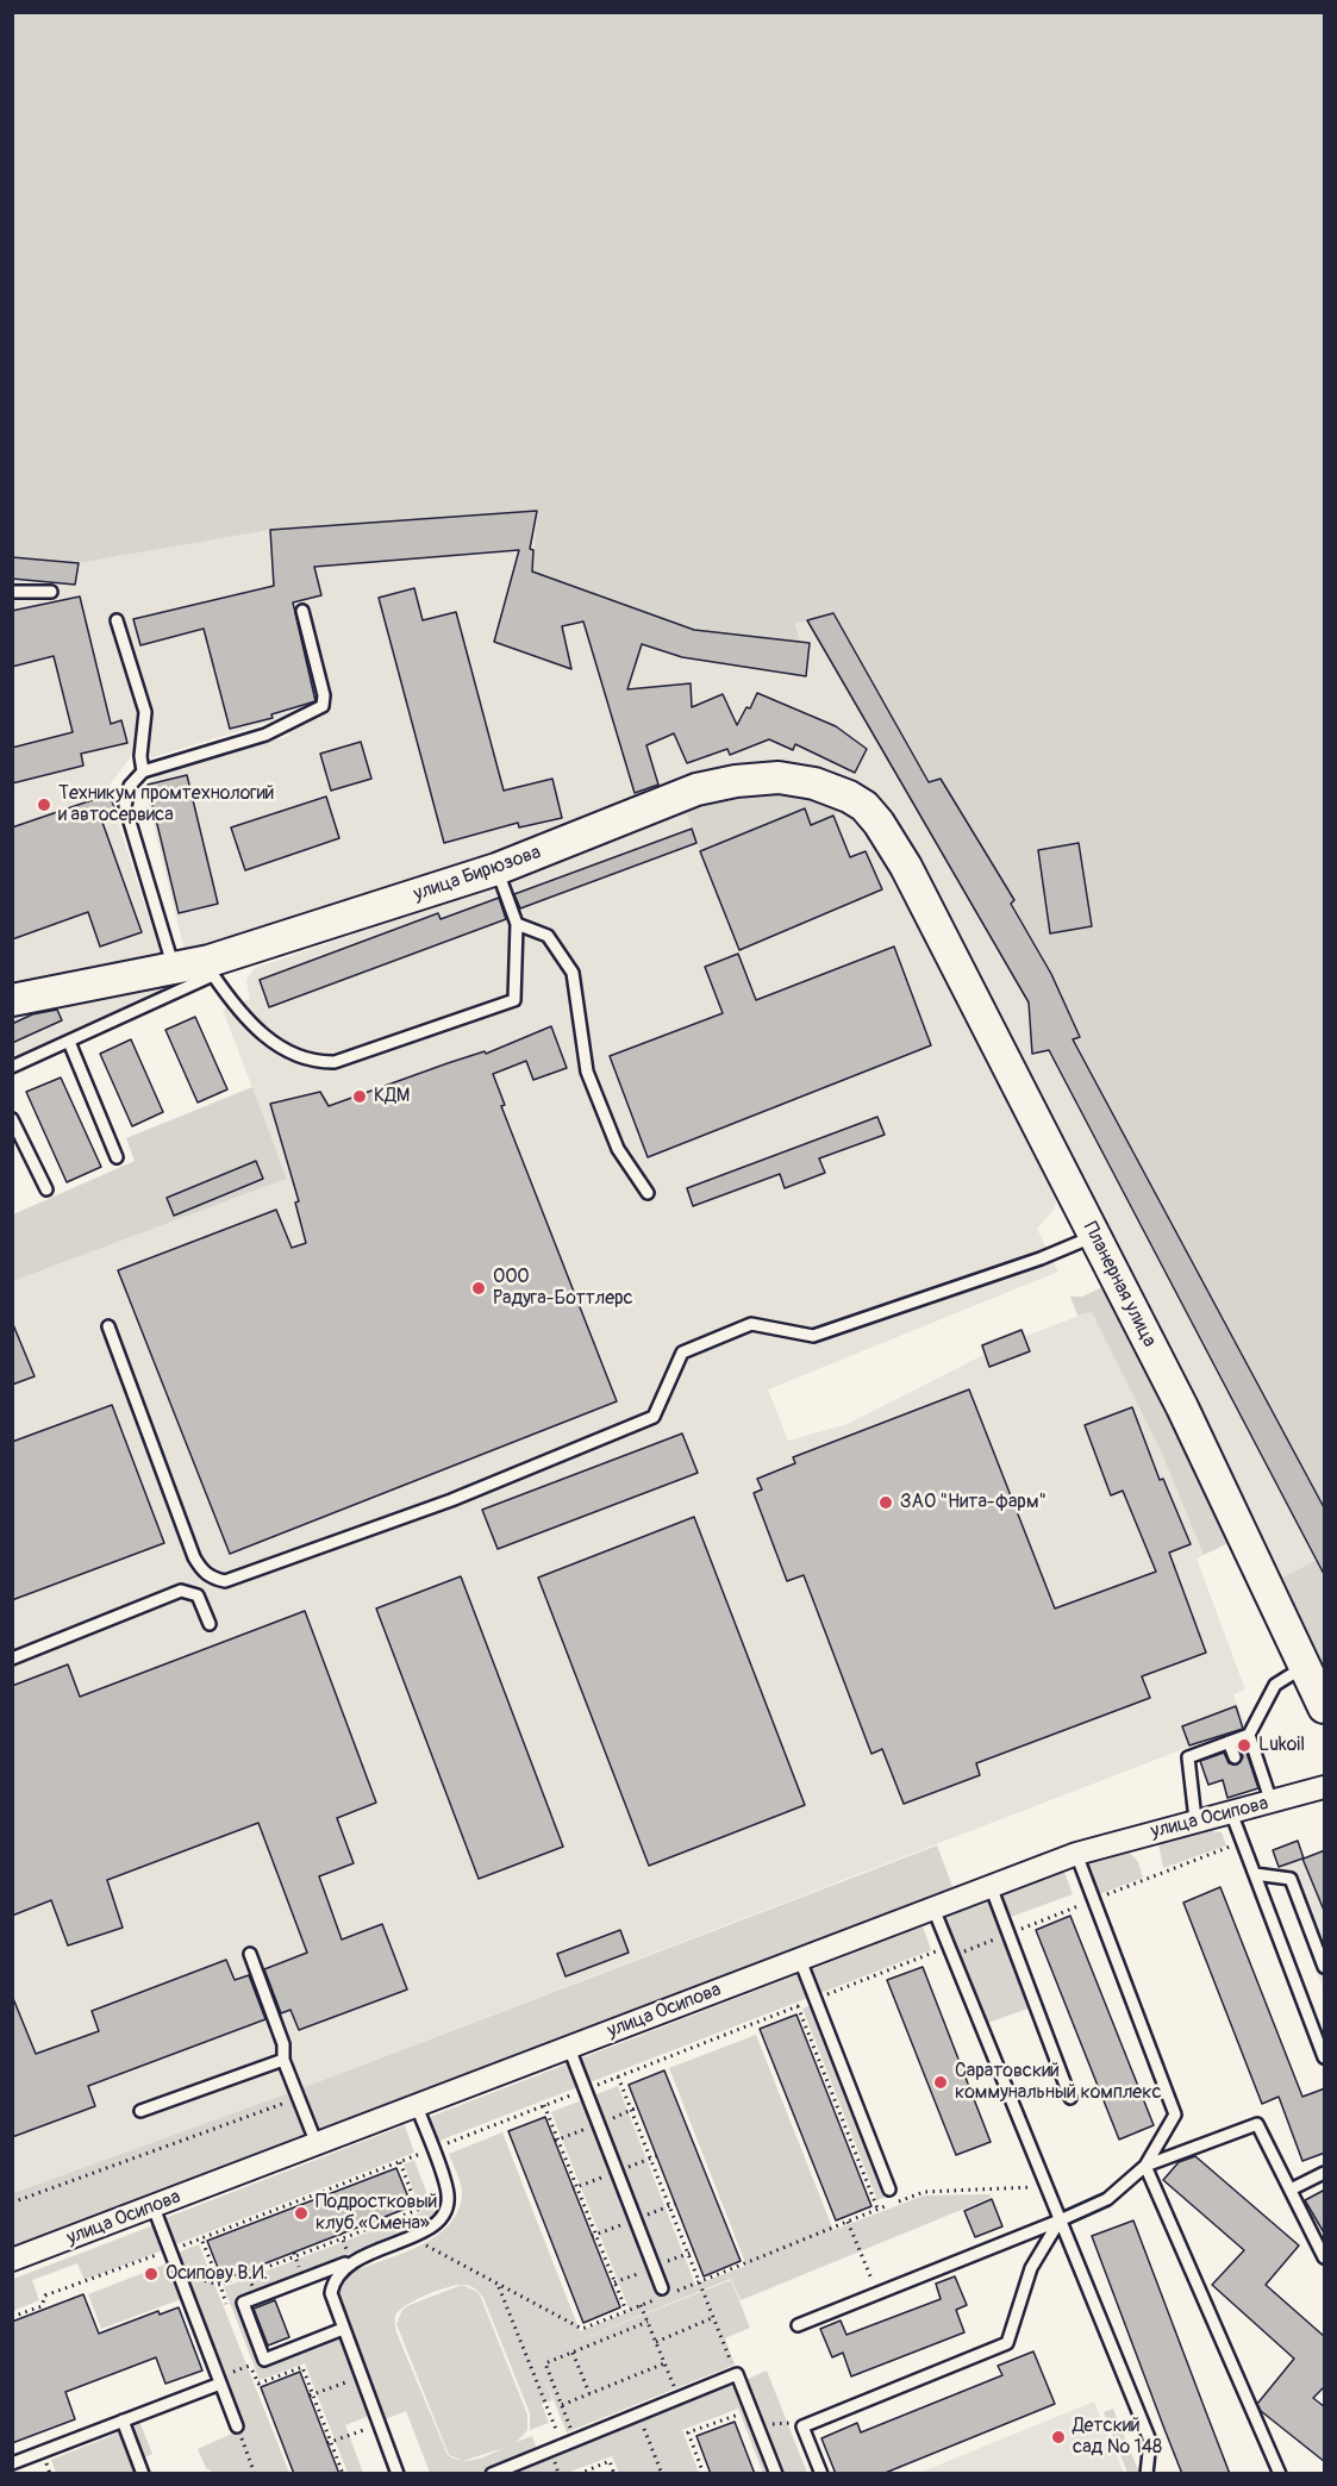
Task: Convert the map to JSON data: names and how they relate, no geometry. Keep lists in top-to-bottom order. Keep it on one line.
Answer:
{"streets":{"main road":["улица Бирюзова","Планерная улица"],"street":["улица Осипова"]},"crossings":[["улица Бирюзова","Планерная улица"]],"places":["Техникум промтехнологий и автосервиса","КДМ","ООО Радуга-Боттлерс","ЗАО \"Нита-фарм\"","Lukoil","Саратовский коммунальный комплекс","Подростковый клуб «Смена»","Осипову В.И.","Детский сад № 148"]}
